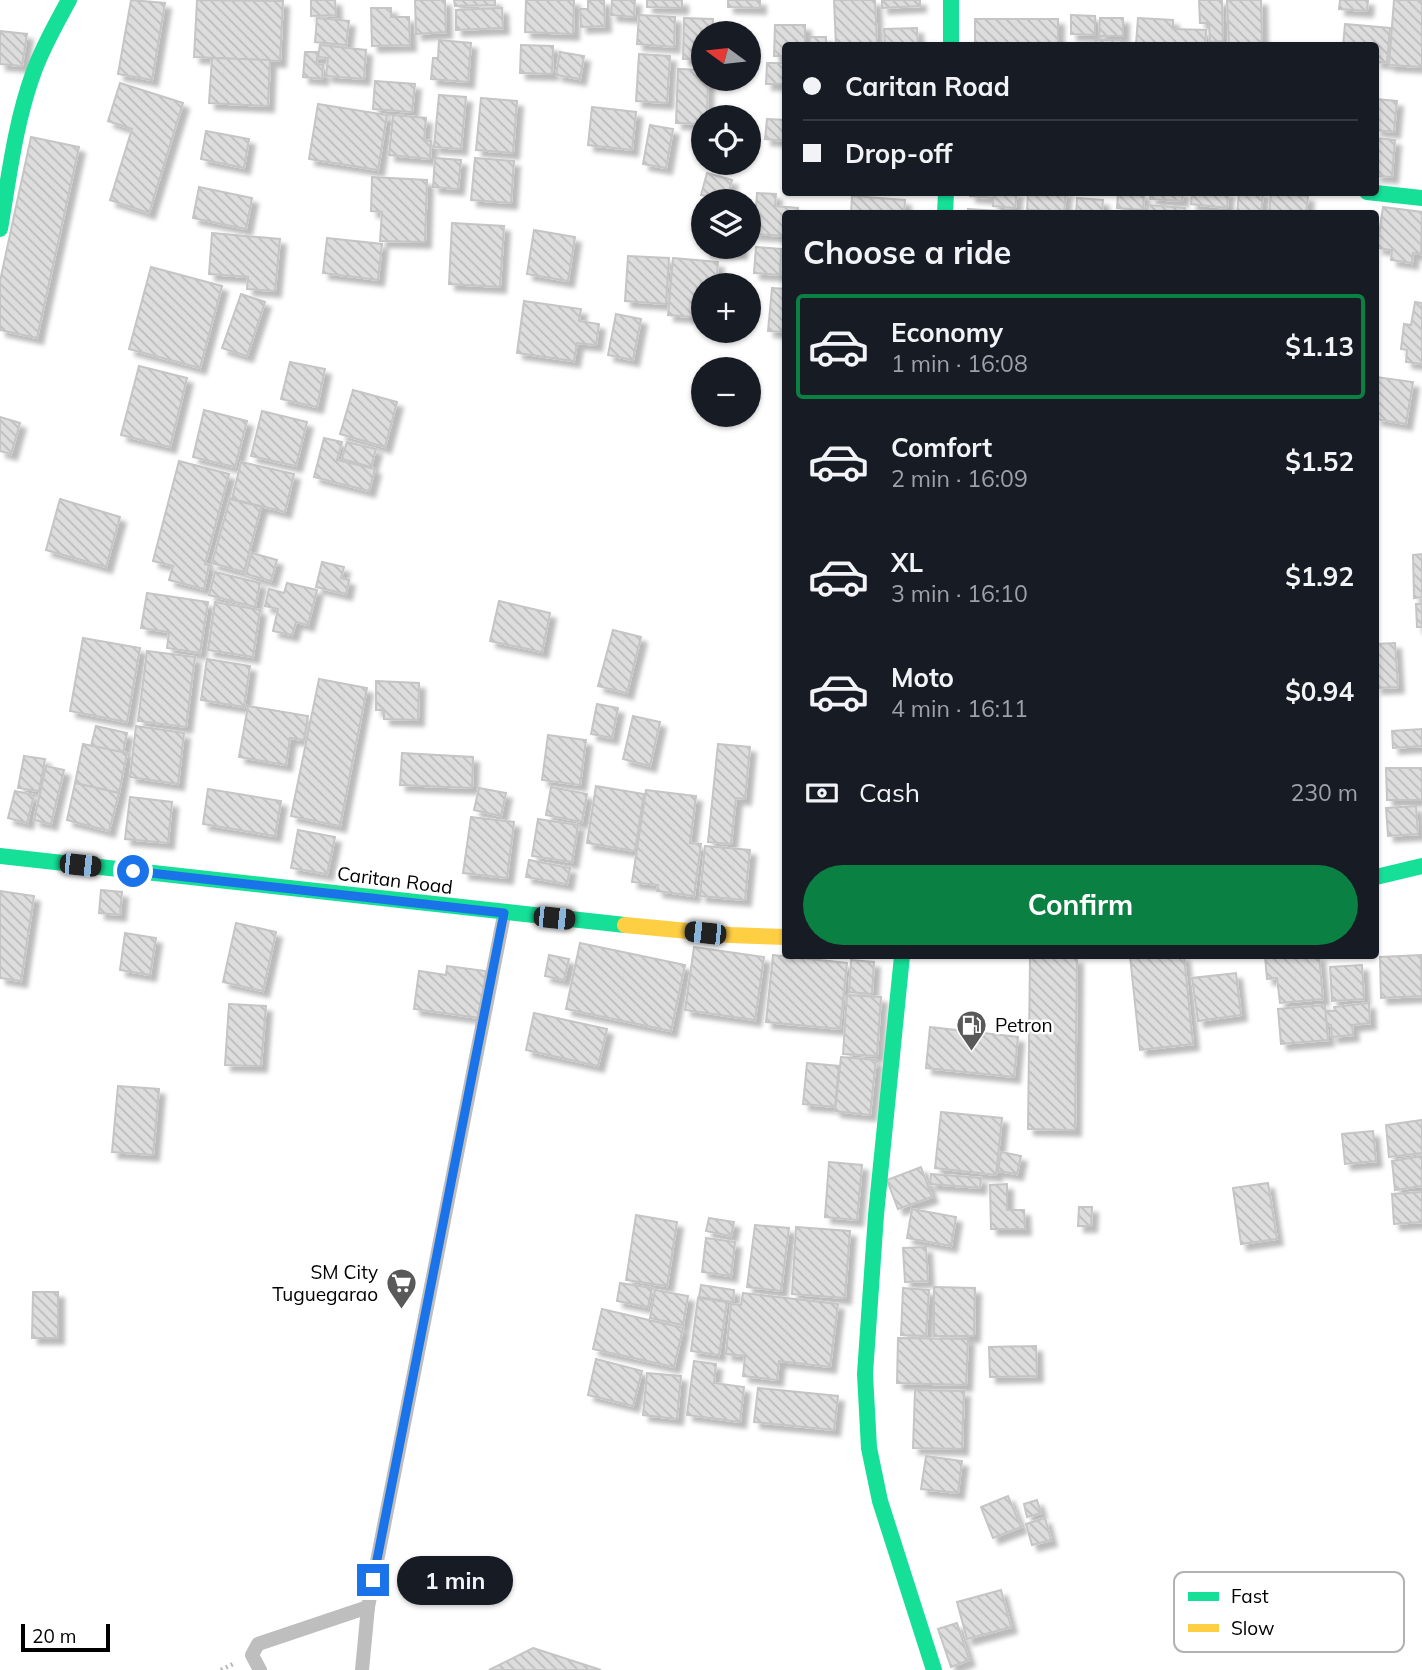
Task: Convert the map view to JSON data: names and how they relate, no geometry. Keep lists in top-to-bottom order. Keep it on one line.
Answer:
{"streets":{"main road":["Caritan Road"]},"places":{"fuel station":["Petron"],"supermarket":["SM City Tuguegarao"]},"legend":["Fast","Slow"],"scale_bar":"20 m","north":"left","page":{"map_buttons":["+","−"],"banner":["Caritan Road","Drop-off"],"heading":"Choose a ride","list":[{"name":"Economy","note":"1 min · 16:08","value":"$1.13"},{"name":"Comfort","note":"2 min · 16:09","value":"$1.52"},{"name":"XL","note":"3 min · 16:10","value":"$1.92"},{"name":"Moto","note":"4 min · 16:11","value":"$0.94"}],"pay":["Cash","230 m"],"buttons":"Confirm","bubble":"1 min","scale":"20 m"}}
